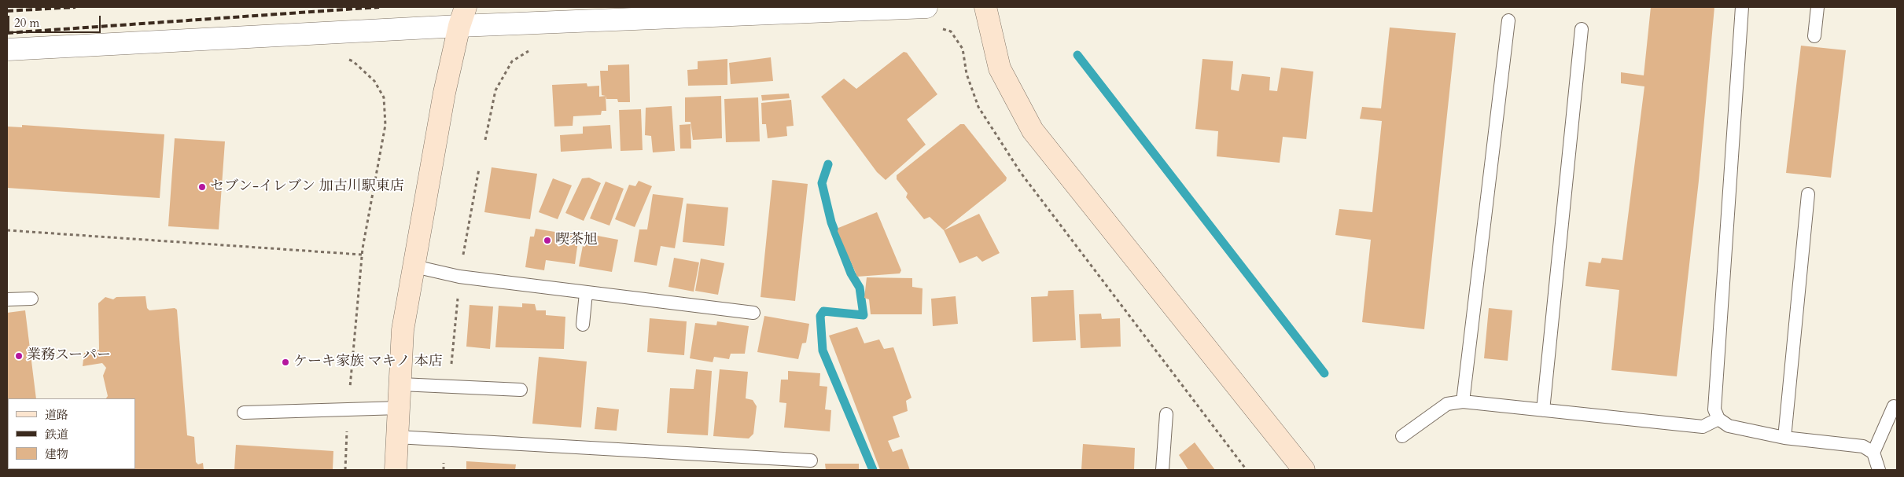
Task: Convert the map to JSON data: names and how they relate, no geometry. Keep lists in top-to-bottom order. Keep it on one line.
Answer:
{"places":["セブン-イレブン 加古川駅東店","喫茶旭","業務スーパー","ケーキ家族 マキノ 本店"],"legend":["道路","鉄道","建物"],"scale_bar":"20 m"}
